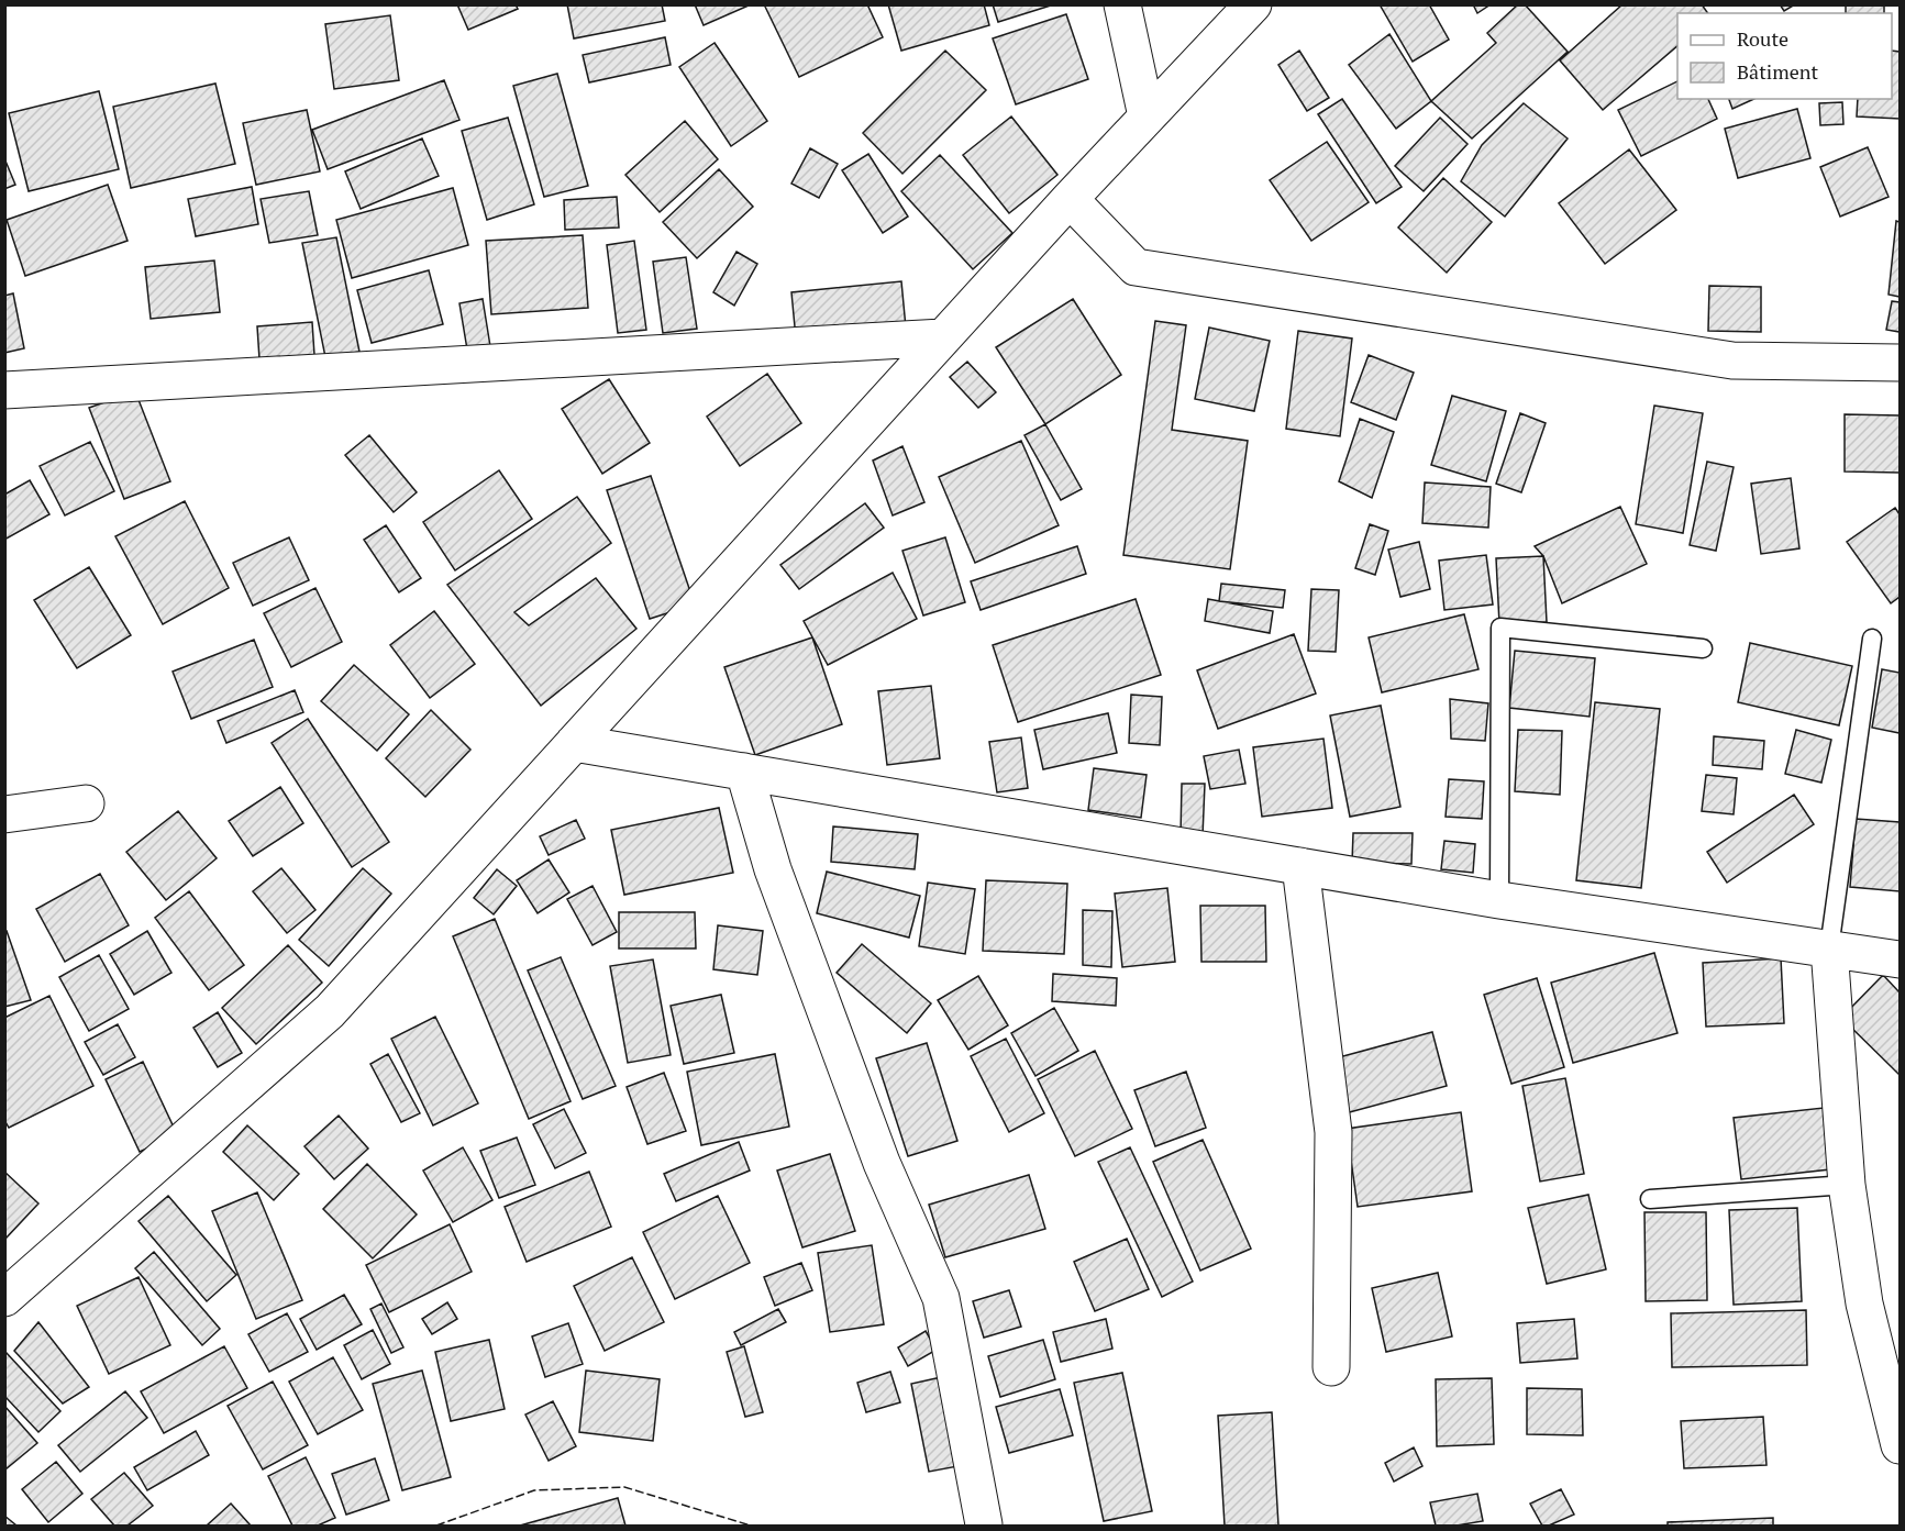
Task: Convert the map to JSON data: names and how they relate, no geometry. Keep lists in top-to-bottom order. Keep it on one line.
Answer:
{"legend":["Route","Bâtiment"]}
